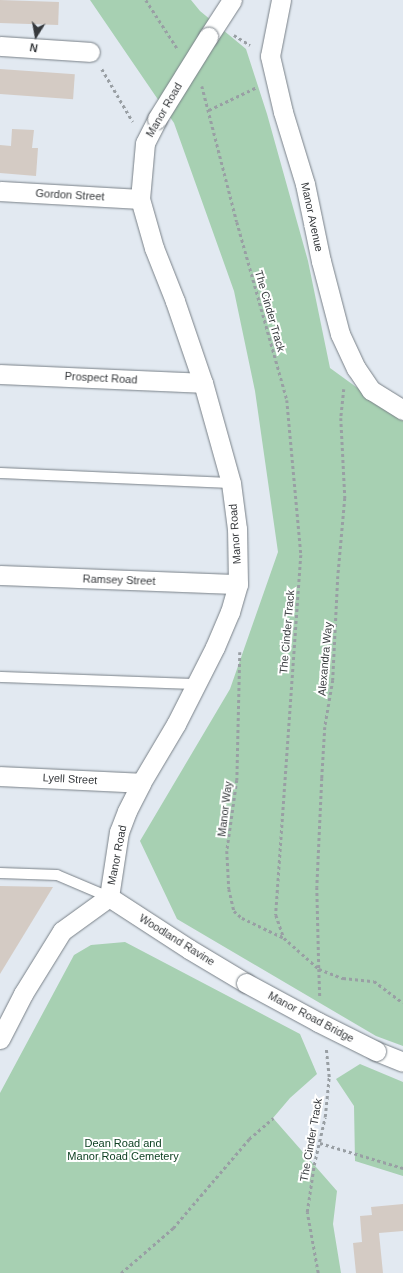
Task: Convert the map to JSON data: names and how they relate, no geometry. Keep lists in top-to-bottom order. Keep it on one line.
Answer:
{"streets":{"street":["Manor Road","Gordon Street","Manor Avenue","Prospect Road","Ramsey Street","Lyell Street","Woodland Ravine","Manor Road Bridge"],"path":["The Cinder Track","Alexandra Way","Manor Way"]},"crossings":[["Manor Road","Gordon Street"],["Manor Road","Prospect Road"],["Manor Road","Ramsey Street"],["Manor Road","Lyell Street"],["Manor Road","Woodland Ravine"],["The Cinder Track","Alexandra Way"],["The Cinder Track","Manor Way"],["Woodland Ravine","Manor Road Bridge"]],"parks":["Dean Road and Manor Road Cemetery"],"north":"bottom"}
